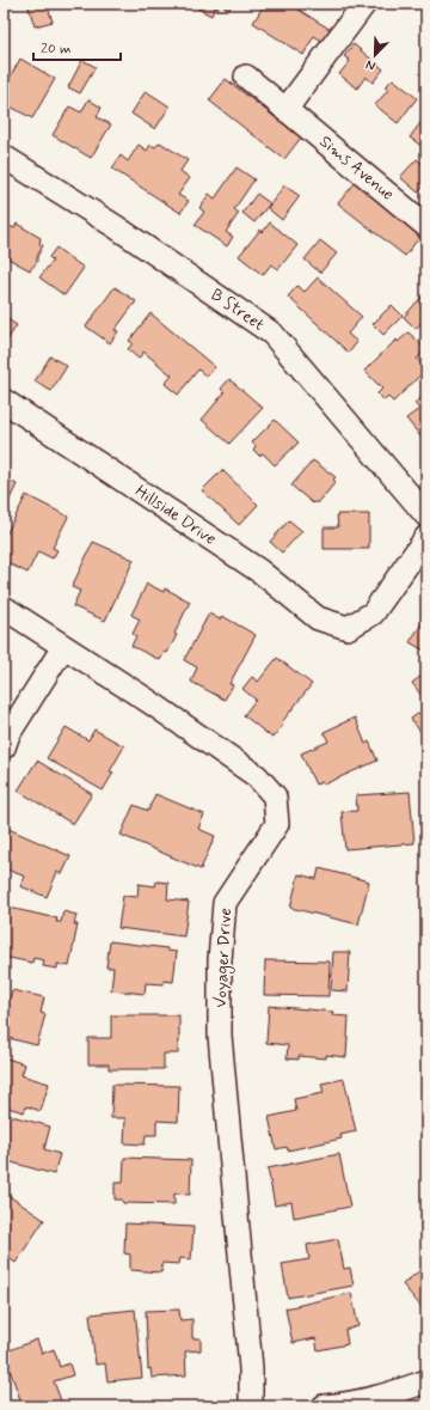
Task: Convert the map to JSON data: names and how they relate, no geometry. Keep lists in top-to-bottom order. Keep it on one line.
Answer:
{"streets":{"street":["Sims Avenue","B Street","Hillside Drive","Voyager Drive"]},"scale_bar":"20 m","north":"bottom left"}
